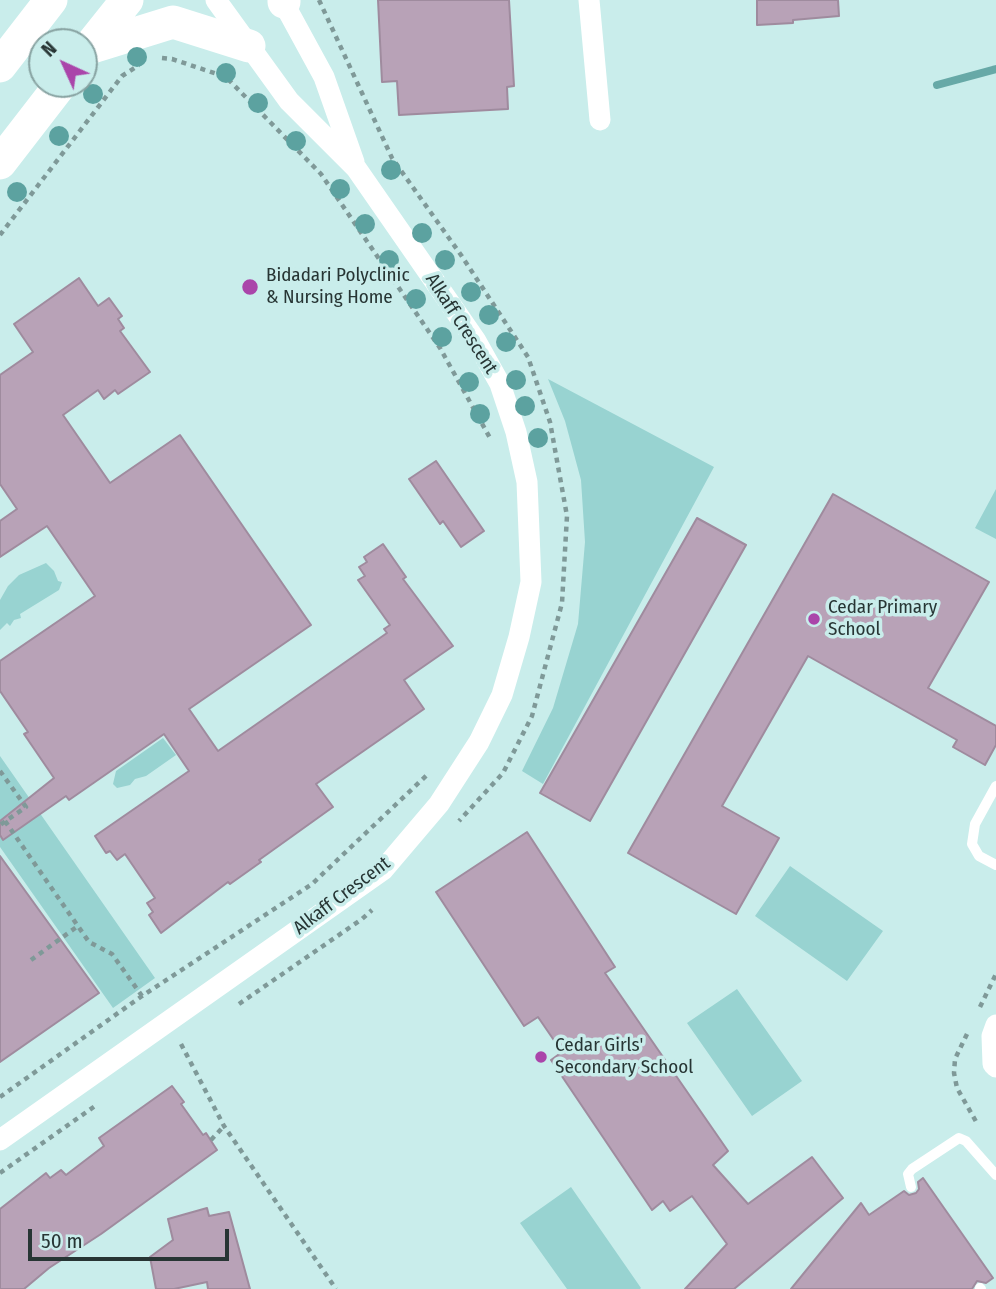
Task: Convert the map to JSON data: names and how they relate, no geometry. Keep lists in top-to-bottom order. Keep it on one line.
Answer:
{"streets":{"street":["Alkaff Crescent"]},"places":["Bidadari Polyclinic & Nursing Home","Cedar Primary School","Cedar Girls' Secondary School"],"scale_bar":"50 m","north":"top left"}
